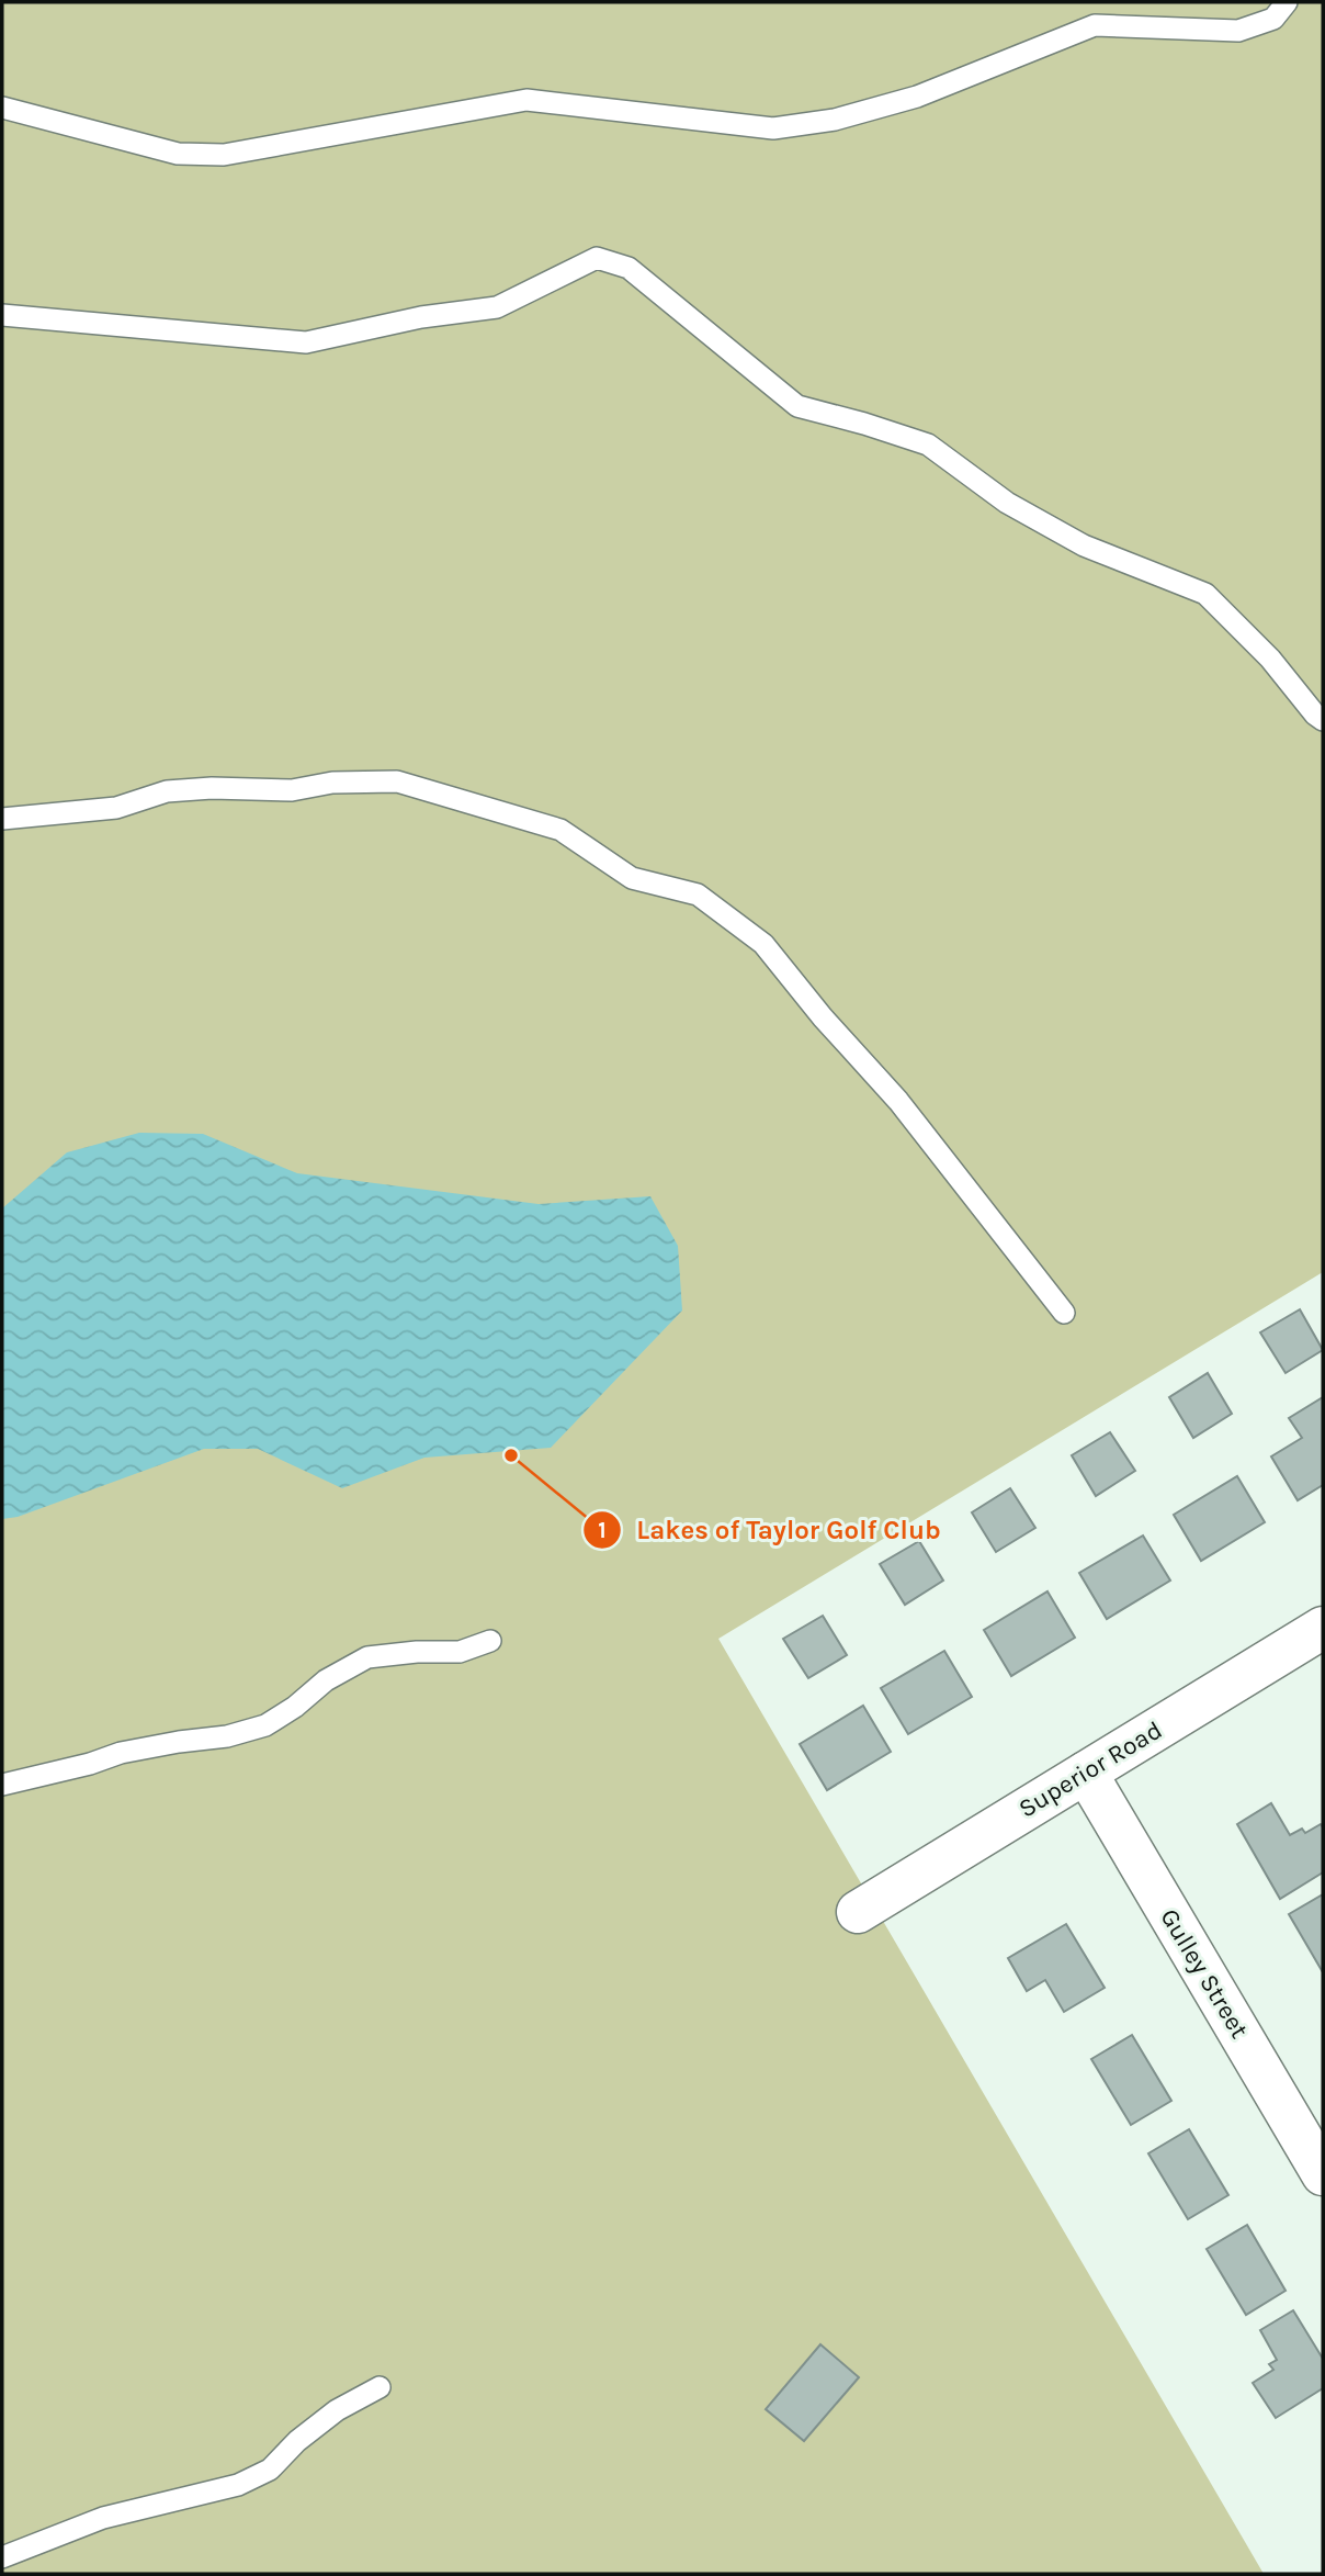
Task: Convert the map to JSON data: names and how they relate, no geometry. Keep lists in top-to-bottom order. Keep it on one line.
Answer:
{"streets":{"street":["Superior Road","Gulley Street"]},"crossings":[["Superior Road","Gulley Street"]],"places":["Lakes of Taylor Golf Club"]}
